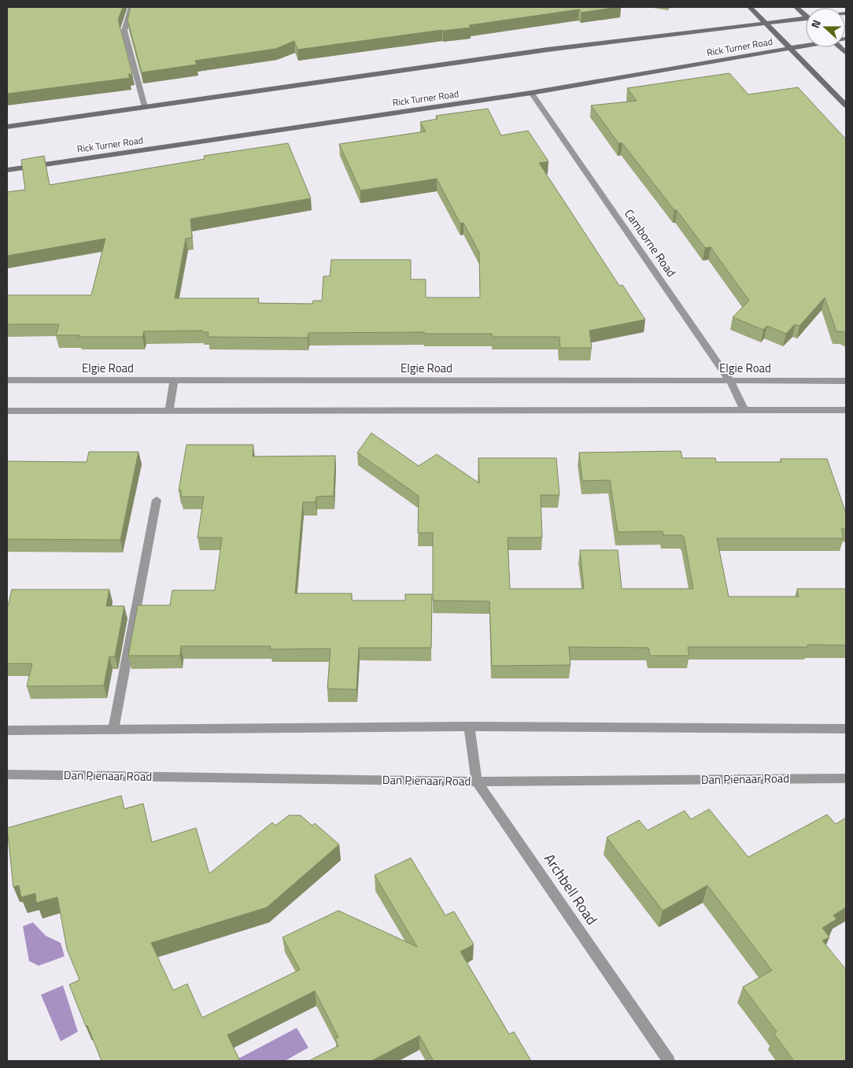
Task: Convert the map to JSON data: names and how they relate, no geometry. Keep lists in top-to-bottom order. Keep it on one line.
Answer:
{"streets":{"main road":["Rick Turner Road"],"street":["Camborne Road","Elgie Road","Dan Pienaar Road","Archbell Road"]},"crossings":[["Rick Turner Road","Camborne Road"],["Camborne Road","Elgie Road"],["Dan Pienaar Road","Archbell Road"]],"north":"left"}
